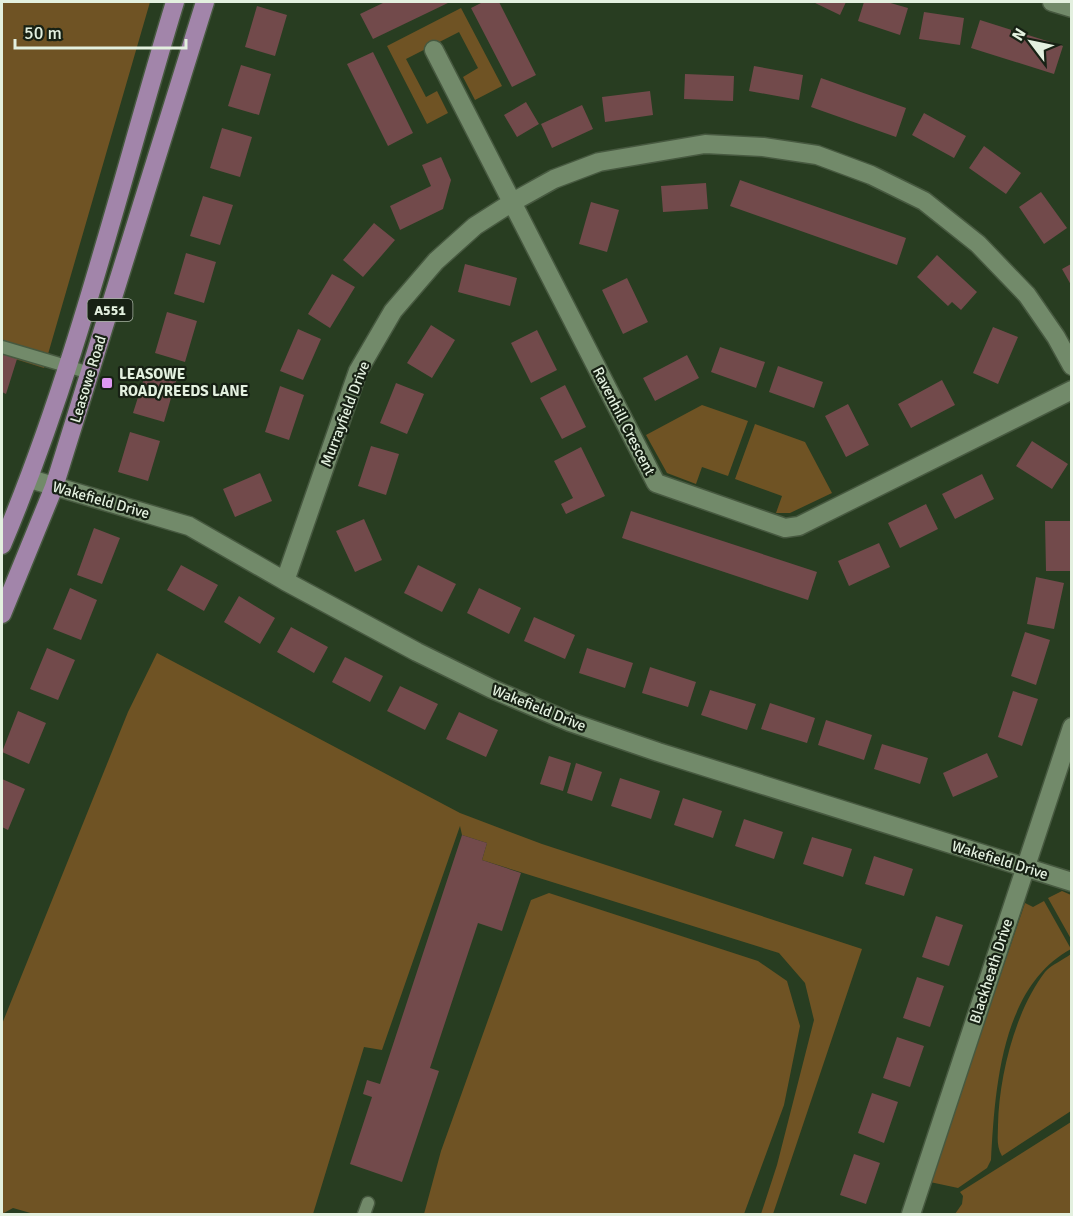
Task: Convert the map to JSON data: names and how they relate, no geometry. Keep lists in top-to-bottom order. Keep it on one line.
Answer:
{"streets":{"main road":["A551","Leasowe Road"],"street":["Murrayfield Drive","Ravenhill Crescent","Wakefield Drive","Blackheath Drive"]},"crossings":[["Leasowe Road","Wakefield Drive"],["Murrayfield Drive","Ravenhill Crescent"],["Murrayfield Drive","Wakefield Drive"],["Wakefield Drive","Blackheath Drive"]],"places":{"transit":["LEASOWE ROAD/REEDS LANE"]},"scale_bar":"50 m","north":"top left"}
